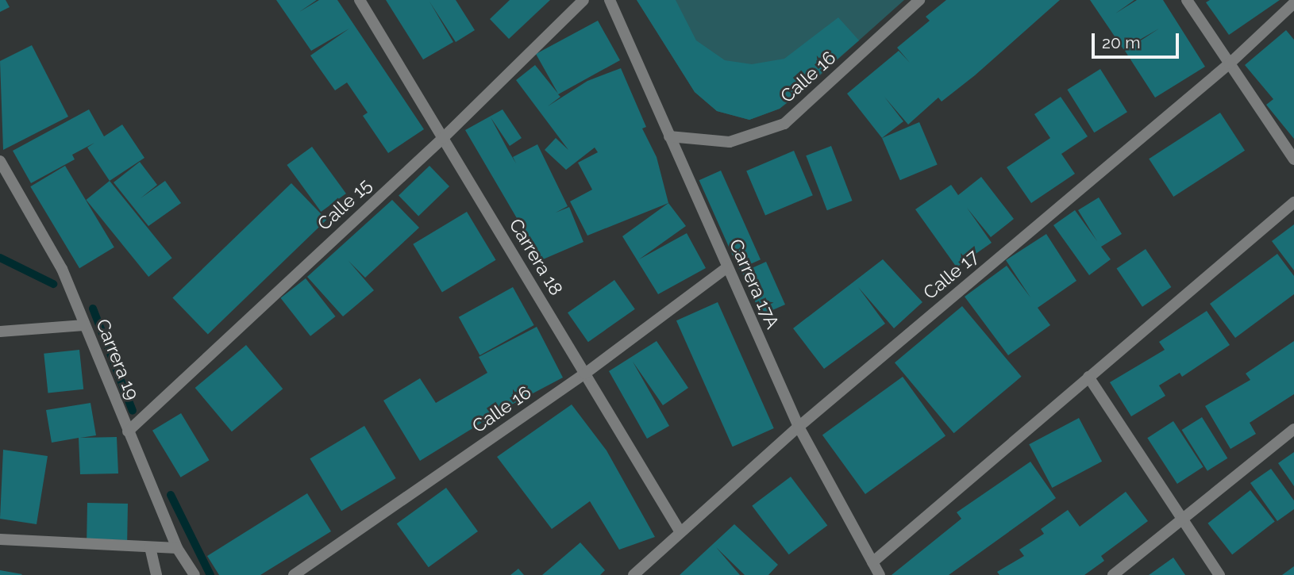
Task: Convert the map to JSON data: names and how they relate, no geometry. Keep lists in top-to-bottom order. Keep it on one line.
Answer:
{"streets":{"street":["Calle 16","Calle 15","Carrera 18","Calle 17","Carrera 17A","Carrera 19"]},"crossings":[["Calle 16","Carrera 18"],["Calle 16","Carrera 17A"],["Calle 15","Carrera 18"],["Calle 15","Carrera 19"],["Carrera 18","Calle 17"],["Calle 17","Carrera 17A"]],"scale_bar":"20 m"}
